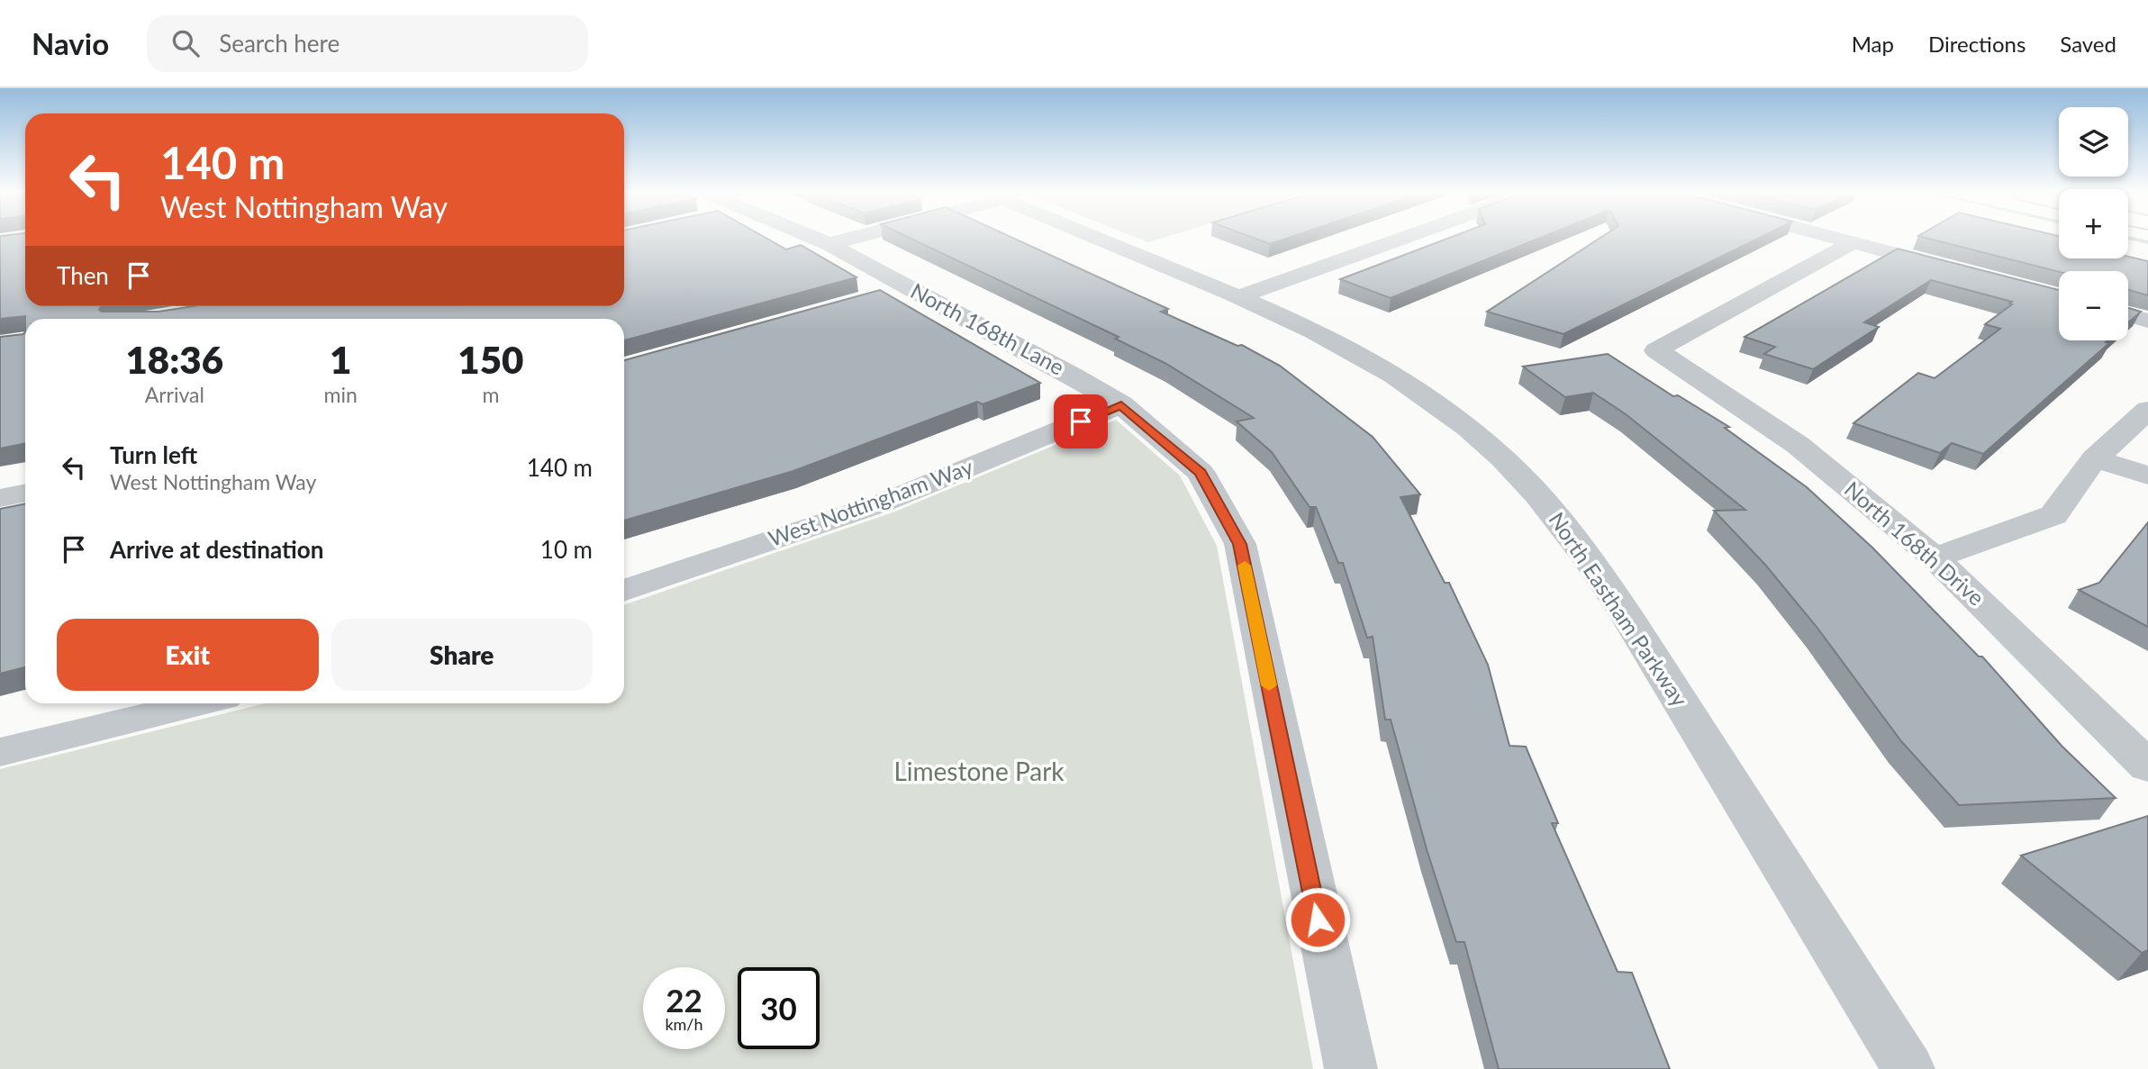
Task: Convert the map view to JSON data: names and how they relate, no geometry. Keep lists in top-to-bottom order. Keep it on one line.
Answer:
{"streets":{"street":["North 168th Lane","West Nottingham Way","North 168th Drive","North Eastham Parkway"]},"crossings":[["North 168th Lane","West Nottingham Way"]],"parks":["Limestone Park"],"page":{"header":"Navio","search":"Search here","nav":["Map","Directions","Saved"],"map_buttons":["+","−"],"turn":["140 m","West Nottingham Way"],"then":"Then","eta":["18:36","Arrival","1","min","150","m"],"list":[{"name":"Turn left","note":"West Nottingham Way","value":"140 m"},{"name":"Arrive at destination","value":"10 m"}],"buttons":["Exit","Share"],"speed":"22 km/h","limit":"30"}}
